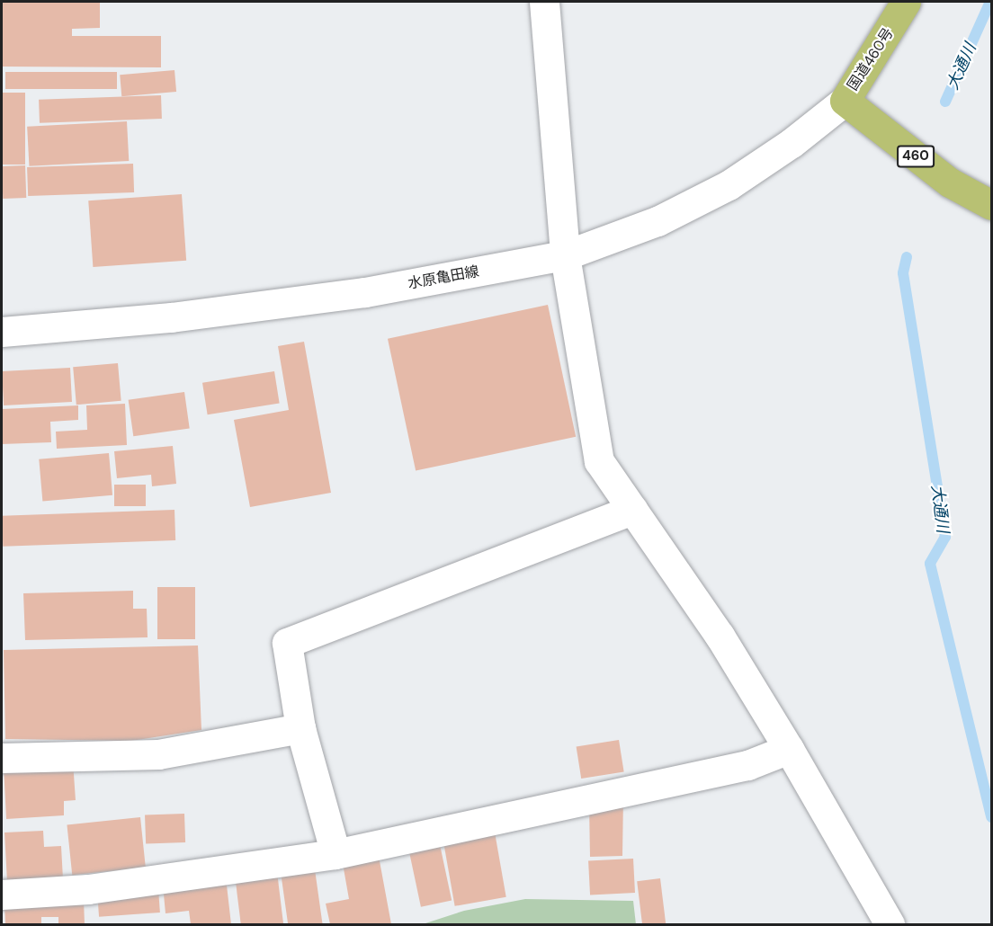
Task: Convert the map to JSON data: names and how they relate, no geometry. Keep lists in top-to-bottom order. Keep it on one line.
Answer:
{"streets":{"highway":["国道460号","460"],"street":["水原亀田線"]},"crossings":[["国道460号","水原亀田線"]],"water":["大通川"]}
